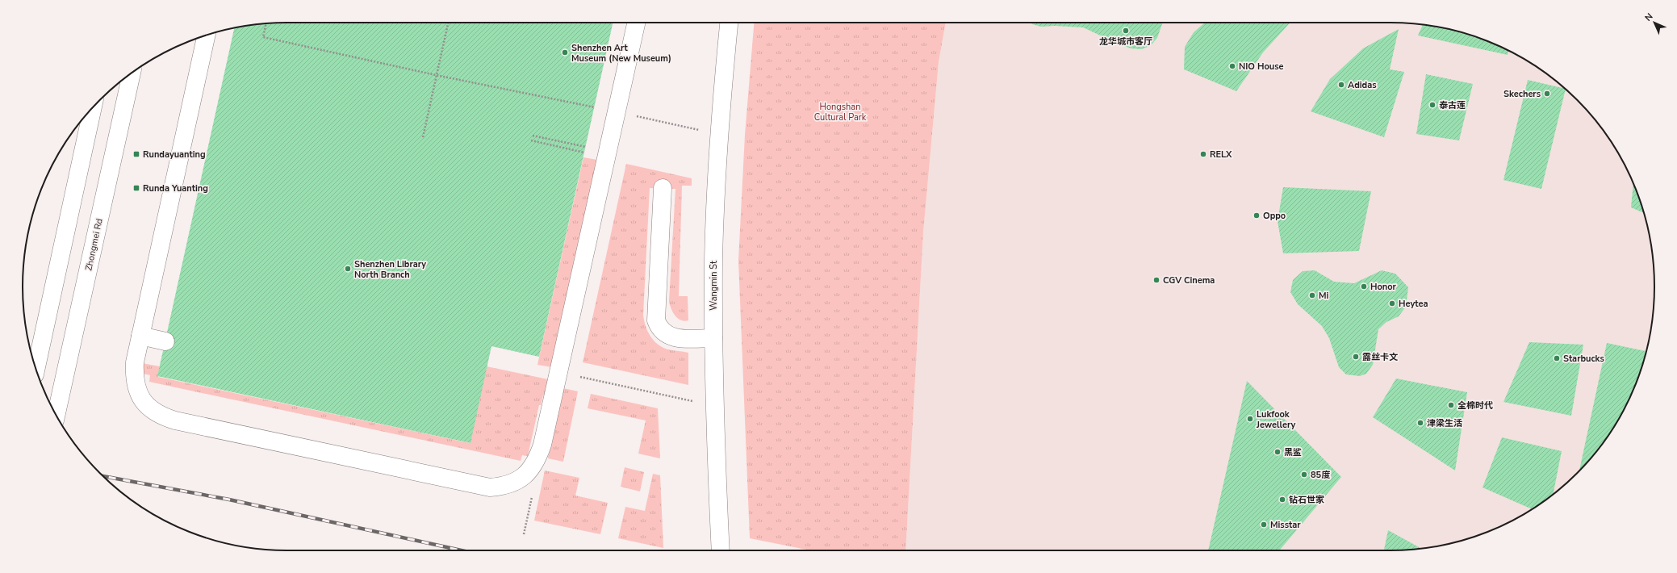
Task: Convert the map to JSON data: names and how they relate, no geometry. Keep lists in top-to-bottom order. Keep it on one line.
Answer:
{"streets":{"main road":["Zhongmei Rd","Wangmin St"]},"parks":["Hongshan Cultural Park"],"places":{"other":["龙华城市客厅","Shenzhen Art Museum (New Museum)","NIO House","Adidas","Skechers","泰古莲","RELX","Oppo","Shenzhen Library North Branch","CGV Cinema","Honor","Mi","Heytea","露丝卡文","Starbucks","全棉时代","Lukfook Jewellery","津梁生活","黑鲨","85度","钻石世家","Misstar"],"transit":["Rundayuanting","Runda Yuanting"]},"north":"top left"}
